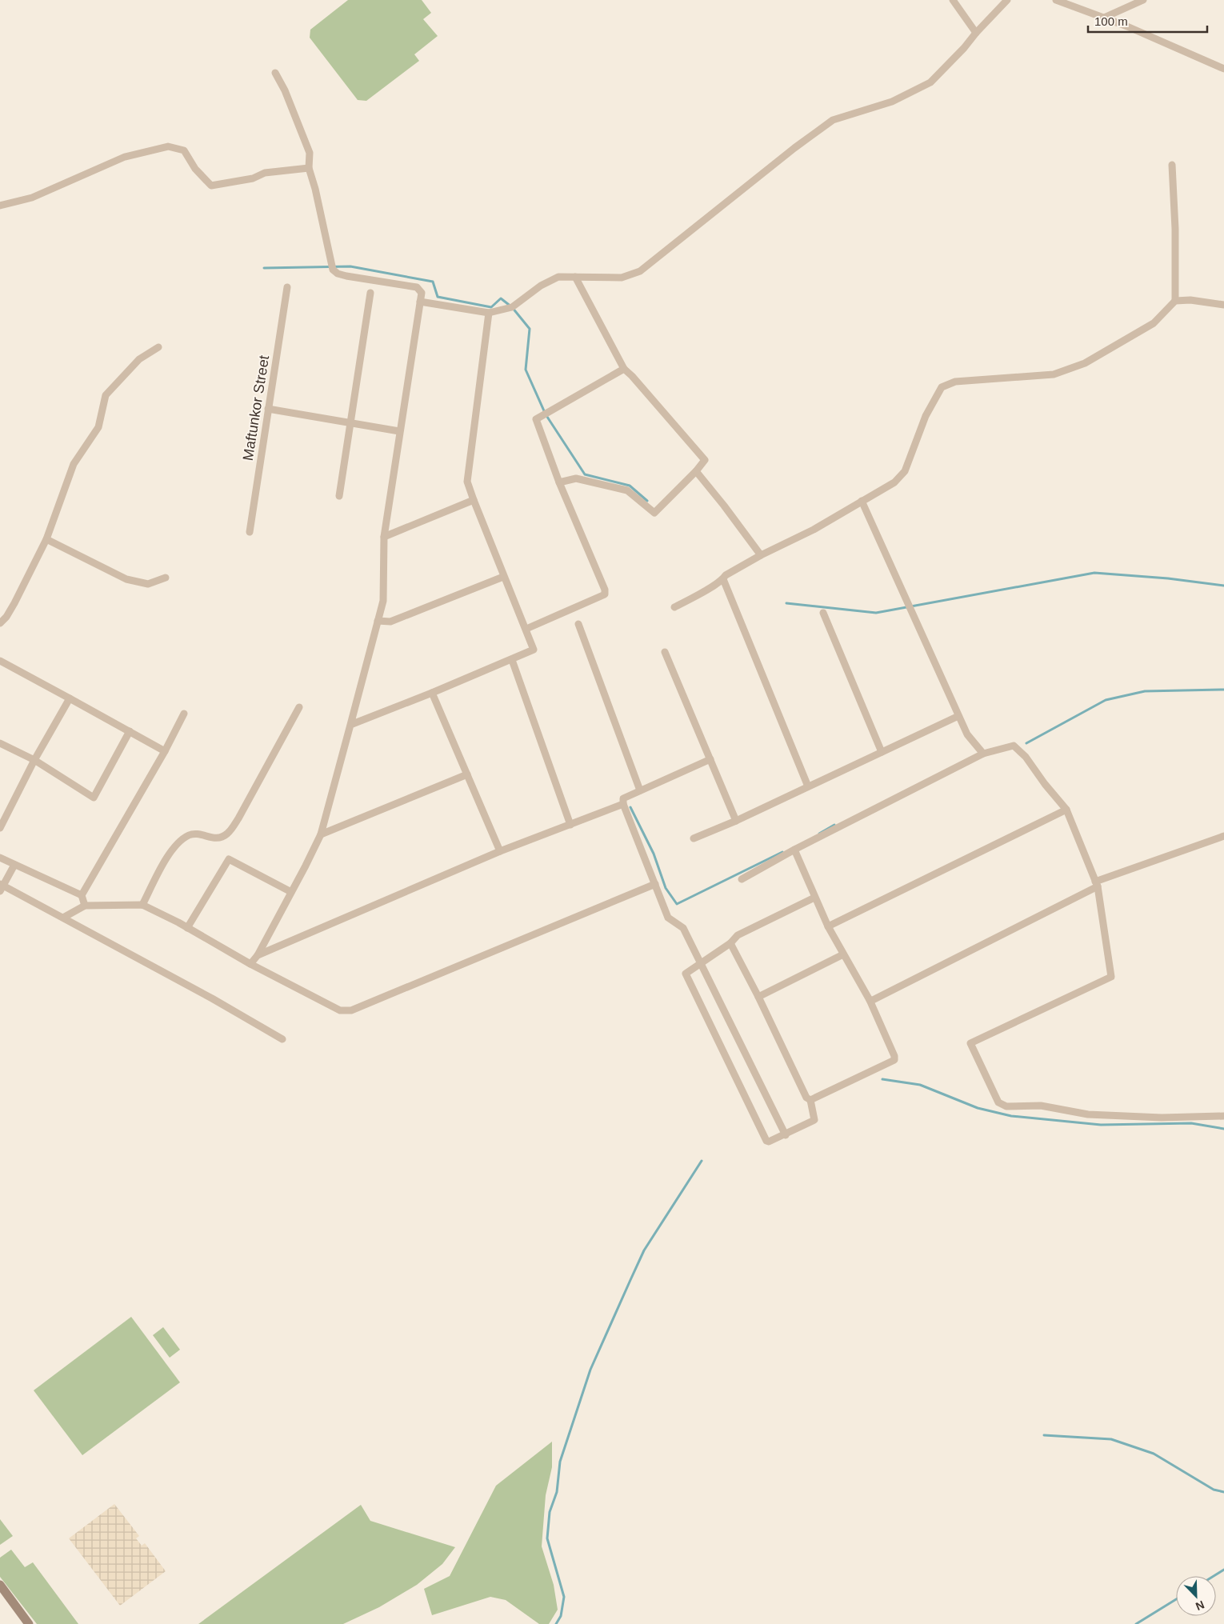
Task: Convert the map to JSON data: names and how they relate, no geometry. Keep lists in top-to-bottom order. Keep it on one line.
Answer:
{"streets":{"street":["Maftunkor Street"]},"scale_bar":"100 m","north":"bottom right"}
